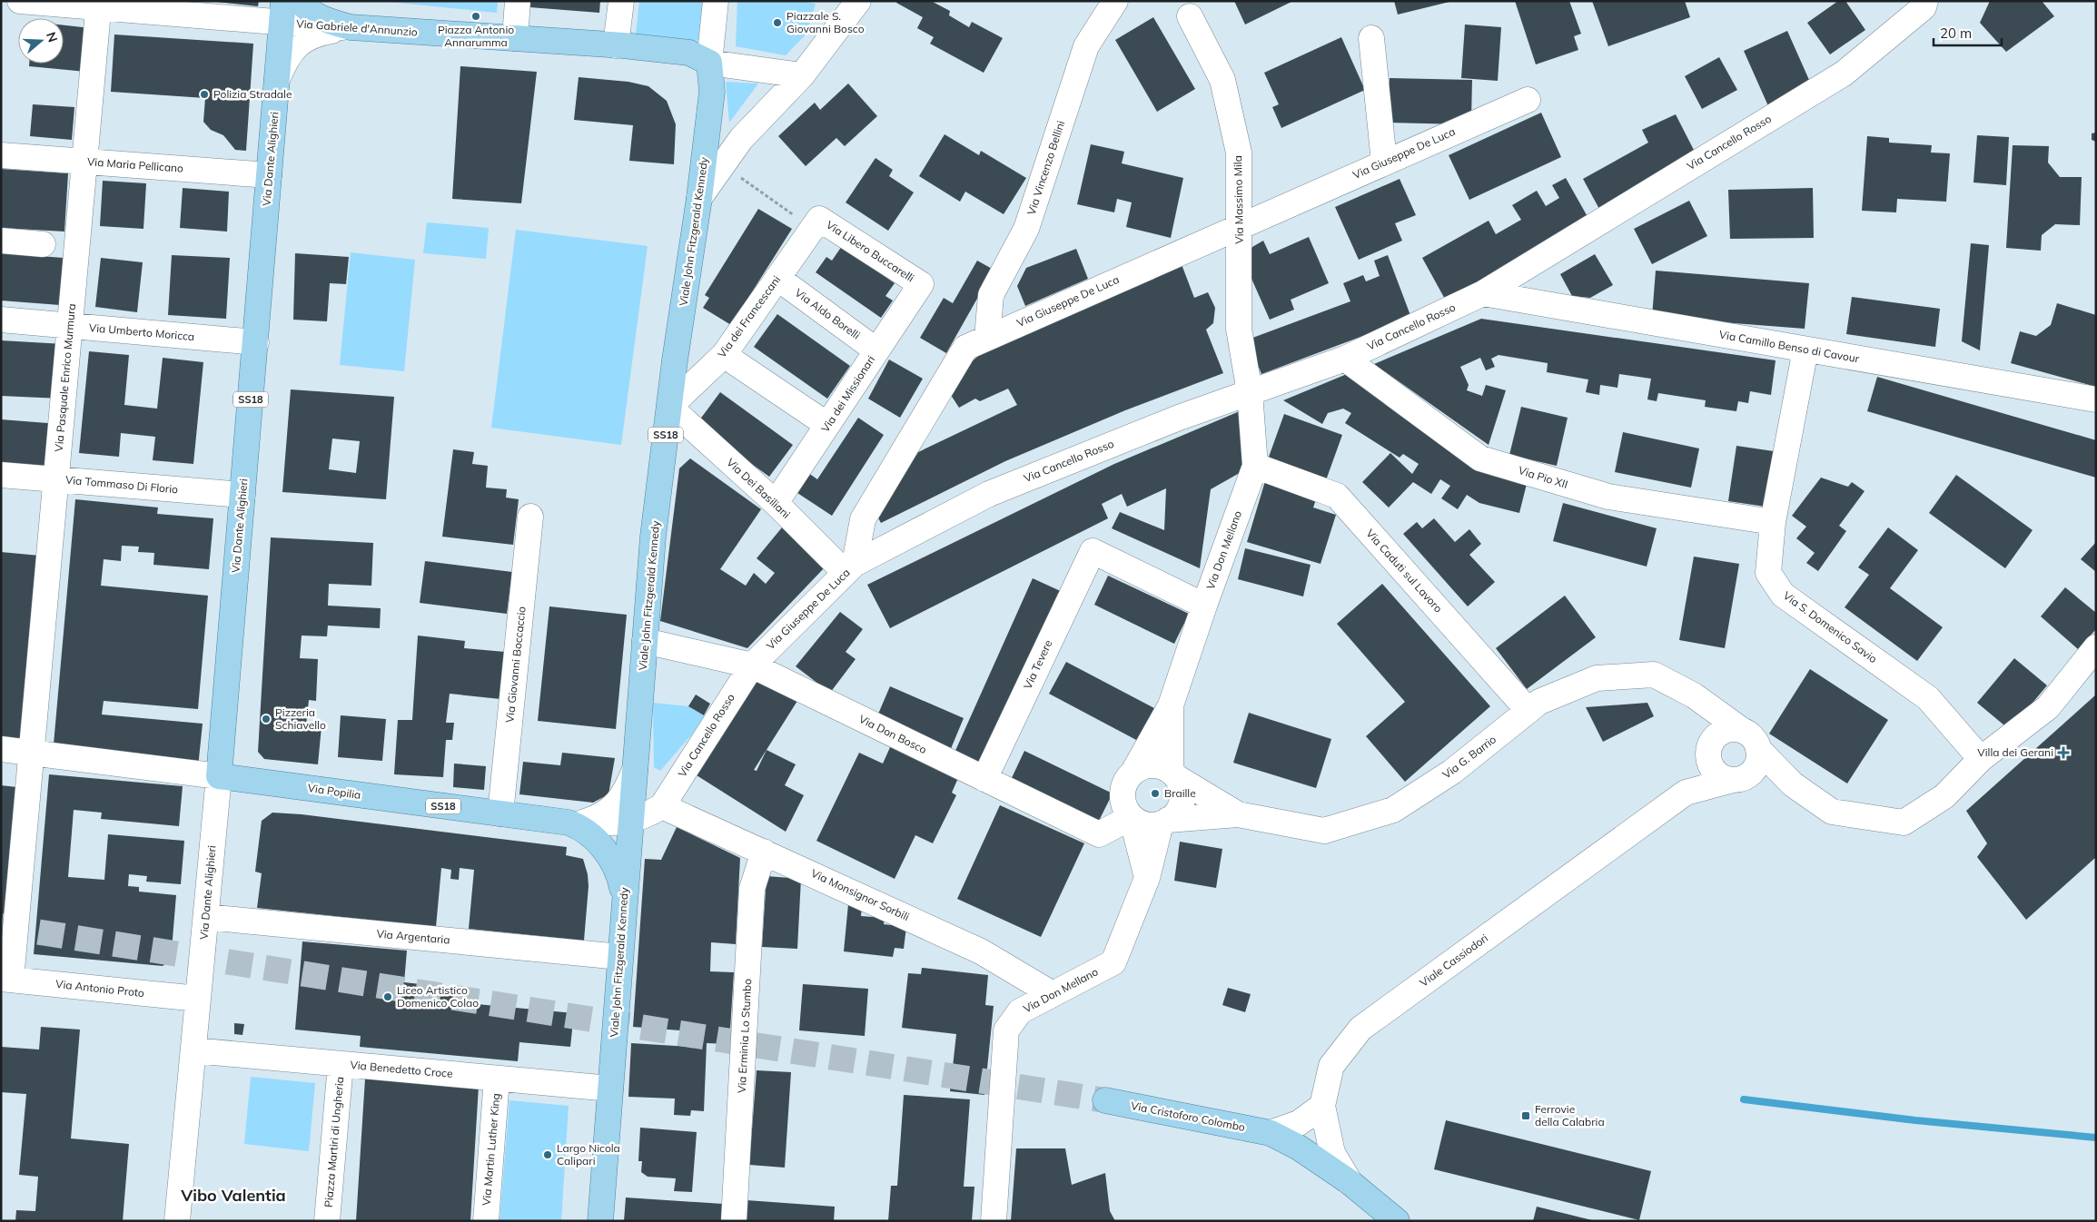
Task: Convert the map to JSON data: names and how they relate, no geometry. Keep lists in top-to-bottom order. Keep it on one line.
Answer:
{"streets":{"main road":["Via Gabriele d'Annunzio","Via Dante Alighieri","Viale John Fitzgerald Kennedy","SS18","Via Popilia","Via Cristoforo Colombo"],"street":["Via Cancello Rosso","Via Giuseppe De Luca","Via Maria Pellicano","Via Vincenzo Bellini","Via Massimo Mila","Via Libero Buccarelli","Via Aldo Borelli","Via dei Francescani","Via Umberto Moricca","Via Camillo Benso di Cavour","Via Pasquale Enrico Murmura","Via dei Missionari","Via Pio XII","Via Tommaso Di Florio","Via Dei Basiliani","Via Don Mellano","Via Caduti sul Lavoro","Via S. Domenico Savio","Via Giovanni Boccaccio","Via Tevere","Via Don Bosco","Via G. Barrio","Via Monsignor Sorbili","Via Argentaria","Viale Cassiodori","Via Antonio Proto","Via Erminia Lo Stumbo","Via Benedetto Croce","Piazza Martiri di Ungheria","Via Martin Luther King"]},"crossings":[["Via Gabriele d'Annunzio","Via Dante Alighieri"],["Via Gabriele d'Annunzio","Via Pasquale Enrico Murmura"],["Via Cancello Rosso","Via Giuseppe De Luca"],["Via Cancello Rosso","Via Massimo Mila"],["Via Cancello Rosso","Via Camillo Benso di Cavour"],["Via Cancello Rosso","Via Pio XII"],["Via Cancello Rosso","Via Dei Basiliani"],["Via Cancello Rosso","Via Don Mellano"],["Via Cancello Rosso","Via Don Bosco"],["Via Cancello Rosso","Via Monsignor Sorbili"],["Via Giuseppe De Luca","Via Vincenzo Bellini"],["Via Giuseppe De Luca","Via Massimo Mila"],["Via Giuseppe De Luca","Via Dei Basiliani"],["Via Giuseppe De Luca","Via Don Bosco"],["Via Dante Alighieri","Via Maria Pellicano"],["Via Dante Alighieri","Via Umberto Moricca"],["Via Dante Alighieri","Via Tommaso Di Florio"],["Via Dante Alighieri","Via Popilia"],["Via Dante Alighieri","Via Argentaria"],["Via Dante Alighieri","Via Antonio Proto"],["Via Dante Alighieri","Via Benedetto Croce"],["Via Maria Pellicano","Via Pasquale Enrico Murmura"],["Via Massimo Mila","Via Don Mellano"],["Viale John Fitzgerald Kennedy","Via dei Francescani"],["Viale John Fitzgerald Kennedy","Via Dei Basiliani"],["Viale John Fitzgerald Kennedy","Via Don Bosco"],["Viale John Fitzgerald Kennedy","Via Popilia"],["Viale John Fitzgerald Kennedy","Via Argentaria"],["Viale John Fitzgerald Kennedy","Via Benedetto Croce"],["Via Libero Buccarelli","Via dei Francescani"],["Via Libero Buccarelli","Via dei Missionari"],["Via Aldo Borelli","Via dei Francescani"],["Via Aldo Borelli","Via dei Missionari"],["Via dei Francescani","Via Dei Basiliani"],["Via Umberto Moricca","Via Pasquale Enrico Murmura"],["Via Camillo Benso di Cavour","Via S. Domenico Savio"],["Via Pasquale Enrico Murmura","Via Tommaso Di Florio"],["Via Pasquale Enrico Murmura","Via Popilia"],["Via Pasquale Enrico Murmura","Via Antonio Proto"],["Via dei Missionari","Via Dei Basiliani"],["Via Pio XII","Via S. Domenico Savio"],["Via Don Mellano","Via Caduti sul Lavoro"],["Via Don Mellano","Via Tevere"],["Via Don Mellano","Via Don Bosco"],["Via Don Mellano","Via Monsignor Sorbili"],["Via Caduti sul Lavoro","Via G. Barrio"],["Via Giovanni Boccaccio","Via Popilia"],["Via Tevere","Via Don Bosco"],["Via G. Barrio","Viale Cassiodori"],["Via Monsignor Sorbili","Via Erminia Lo Stumbo"],["Viale Cassiodori","Via Cristoforo Colombo"],["Via Benedetto Croce","Piazza Martiri di Ungheria"],["Via Benedetto Croce","Via Martin Luther King"]],"districts":["Vibo Valentia"],"places":{"other":["Piazza Antonio Annarumma","Piazzale S. Giovanni Bosco","Polizia Stradale","Pizzeria Schiavello","Braille","Liceo Artistico Domenico Colao","Largo Nicola Calipari"],"health":["Villa dei Gerani"],"transit":["Ferrovie della Calabria"]},"scale_bar":"20 m","north":"right"}
